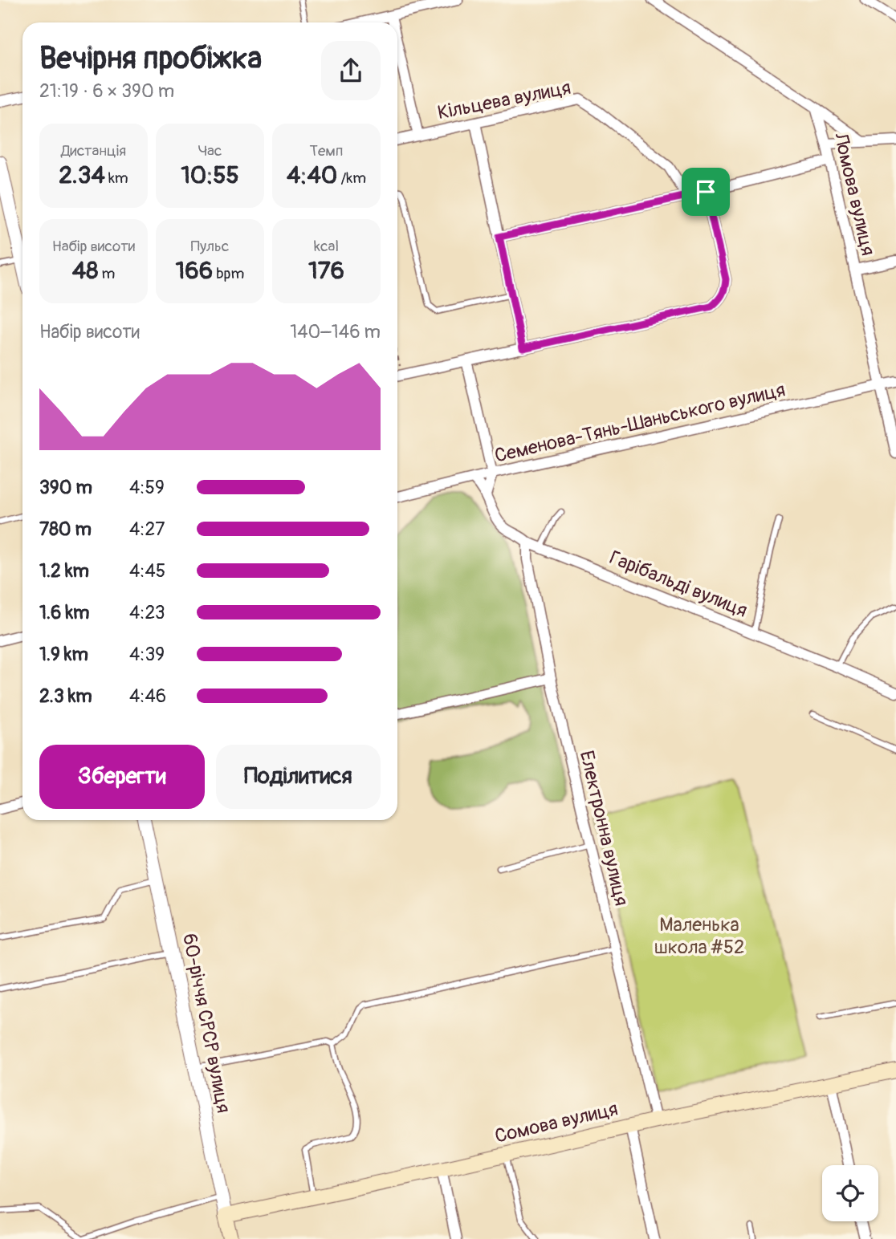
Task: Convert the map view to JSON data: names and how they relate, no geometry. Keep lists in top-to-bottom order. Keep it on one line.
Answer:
{"streets":{"main road":["60-річчя СРСР вулиця","Сомова вулиця"],"street":["Кільцева вулиця","Ломова вулиця","Семенова-Тянь-Шаньського вулиця","Гарібальді вулиця","Електронна вулиця"]},"crossings":[["Ломова вулиця","Семенова-Тянь-Шаньського вулиця"],["Семенова-Тянь-Шаньського вулиця","Гарібальді вулиця"],["Гарібальді вулиця","Електронна вулиця"],["Електронна вулиця","Сомова вулиця"],["60-річчя СРСР вулиця","Сомова вулиця"]],"parks":["Маленька школа #52"],"page":{"heading":["Вечірня пробіжка","21:19 · 6 × 390 m"],"stats":[["Дистанція","2.34 km"],["Час","10:55"],["Темп","4:40 /km"],["Набір висоти","48 m"],["Пульс","166 bpm"],["kcal","176"]],"chart":["Набір висоти","140–146 m"],"list":[{"name":"390 m","note":"4:59"},{"name":"780 m","note":"4:27"},{"name":"1.2 km","note":"4:45"},{"name":"1.6 km","note":"4:23"},{"name":"1.9 km","note":"4:39"},{"name":"2.3 km","note":"4:46"}],"buttons":["Зберегти","Поділитися"]}}
